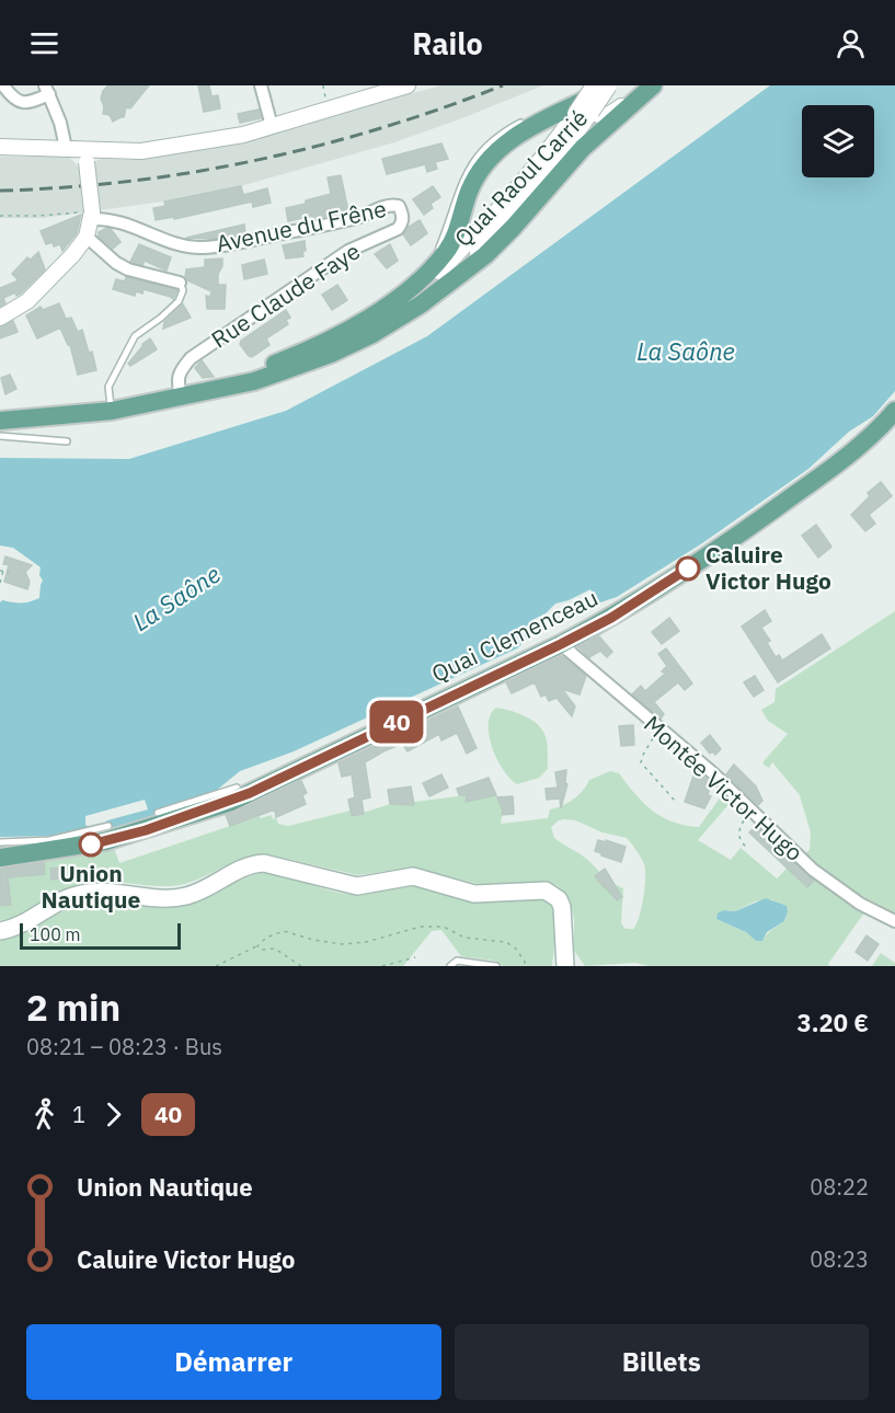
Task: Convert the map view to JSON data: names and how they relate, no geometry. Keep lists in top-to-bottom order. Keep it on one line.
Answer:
{"streets":{"main road":["Quai Raoul Carrié","Quai Clemenceau"],"street":["Avenue du Frêne","Rue Claude Faye","Montée Victor Hugo"]},"crossings":[["Quai Raoul Carrié","Rue Claude Faye"],["Avenue du Frêne","Rue Claude Faye"],["Quai Clemenceau","Montée Victor Hugo"]],"water":["La Saône"],"places":["Caluire Victor Hugo","Union Nautique"],"lines":["bus line 40"],"scale_bar":"100 m","page":{"header":"Railo","on_map":"40","scale":"100 m","heading":["2 min","08:21 – 08:23 · Bus","3.20 €"],"legs":["1","40"],"list":[{"name":"Union Nautique","value":"08:22"},{"name":"Caluire Victor Hugo","value":"08:23"}],"buttons":["Démarrer","Billets"]}}
